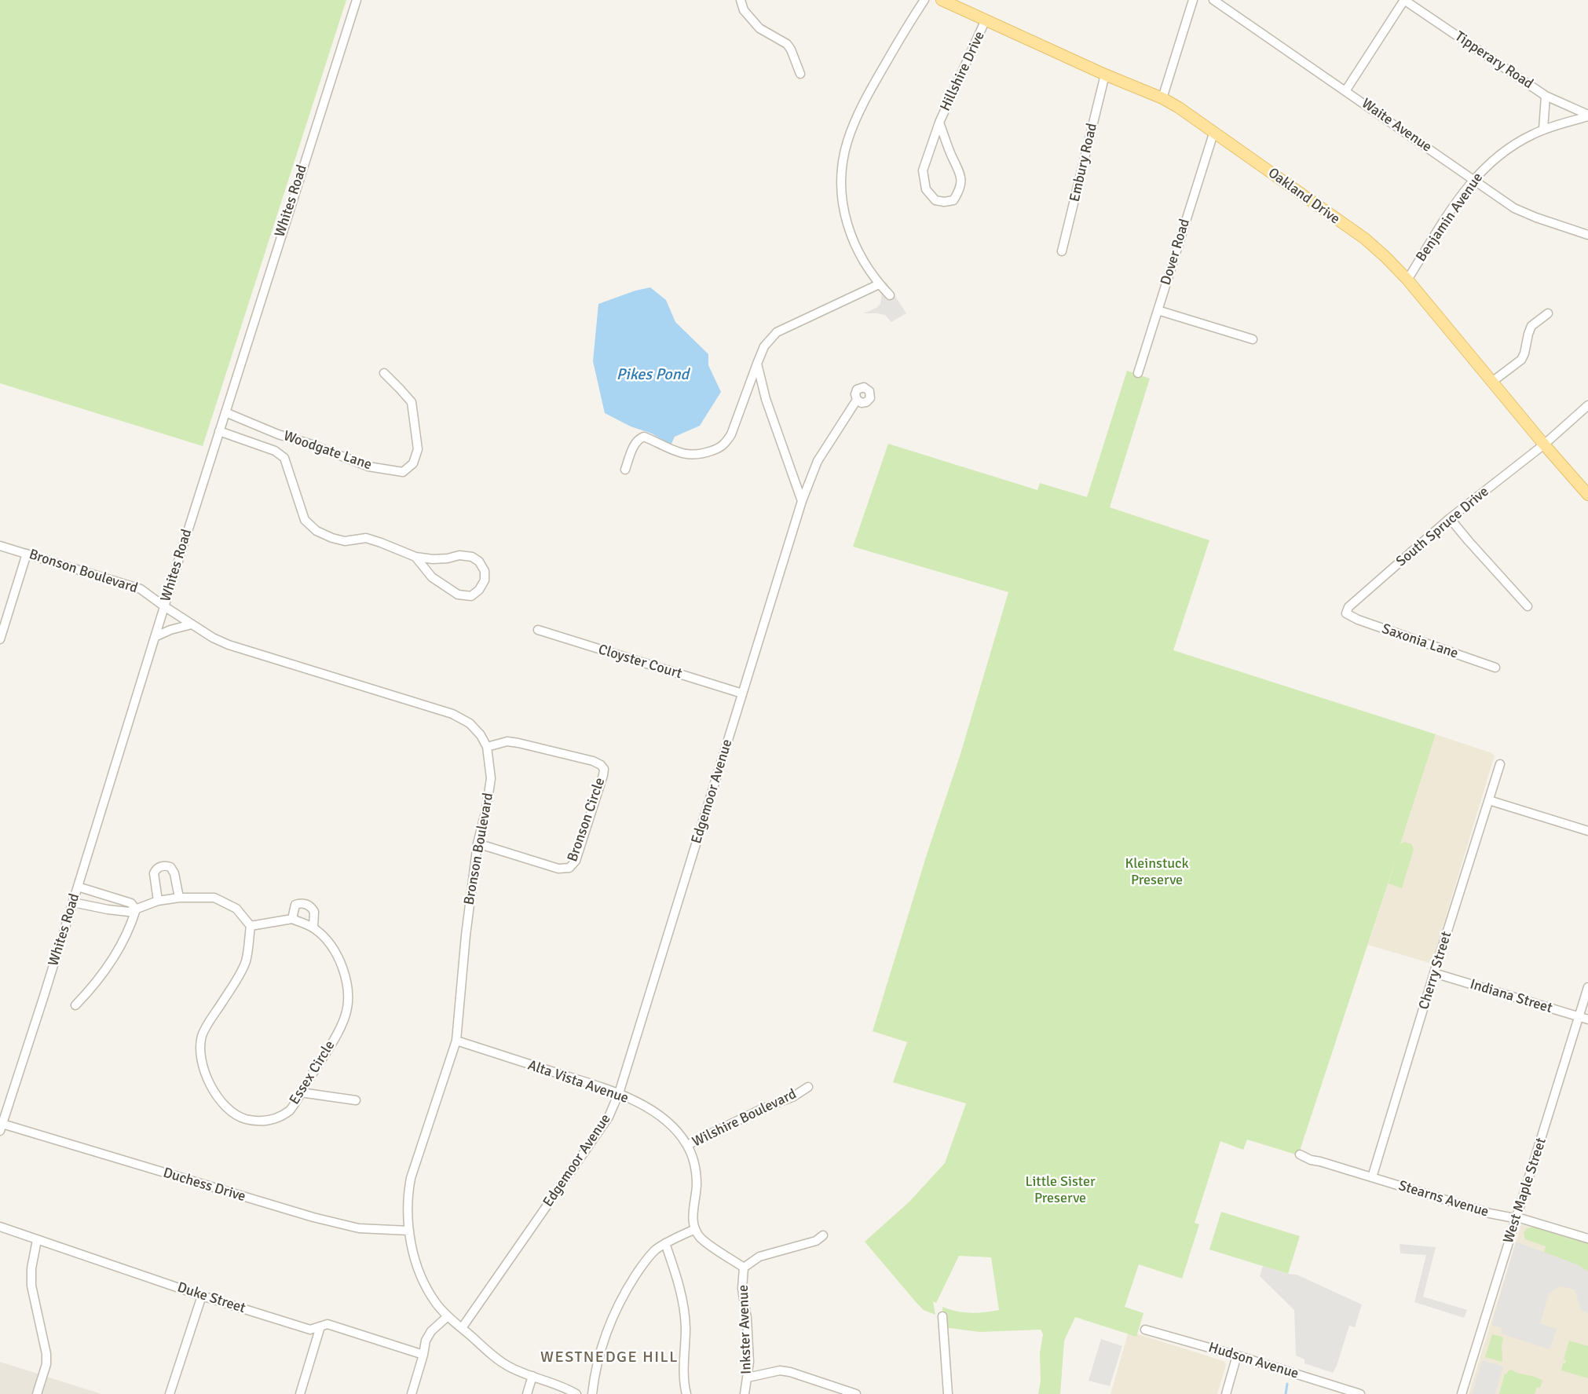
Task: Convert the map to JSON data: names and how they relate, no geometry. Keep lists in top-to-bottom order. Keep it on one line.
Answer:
{"streets":{"main road":["Oakland Drive"],"street":["Tipperary Road","Hillshire Drive","Waite Avenue","Embury Road","Whites Road","Benjamin Avenue","Dover Road","Woodgate Lane","South Spruce Drive","Bronson Boulevard","Saxonia Lane","Cloyster Court","Edgemoor Avenue","Bronson Circle","Cherry Street","Indiana Street","Essex Circle","Alta Vista Avenue","Wilshire Boulevard","Duchess Drive","West Maple Street","Stearns Avenue","Duke Street","Inkster Avenue","Hudson Avenue"]},"crossings":[["Tipperary Road","Benjamin Avenue"],["Hillshire Drive","Oakland Drive"],["Waite Avenue","Benjamin Avenue"],["Embury Road","Oakland Drive"],["Oakland Drive","Benjamin Avenue"],["Oakland Drive","Dover Road"],["Oakland Drive","South Spruce Drive"],["Whites Road","Woodgate Lane"],["Whites Road","Bronson Boulevard"],["Whites Road","Duchess Drive"],["South Spruce Drive","Saxonia Lane"],["Bronson Boulevard","Edgemoor Avenue"],["Bronson Boulevard","Bronson Circle"],["Bronson Boulevard","Alta Vista Avenue"],["Bronson Boulevard","Duchess Drive"],["Cloyster Court","Edgemoor Avenue"],["Edgemoor Avenue","Alta Vista Avenue"],["Cherry Street","Indiana Street"],["Cherry Street","Stearns Avenue"],["Indiana Street","West Maple Street"],["Alta Vista Avenue","Wilshire Boulevard"],["West Maple Street","Stearns Avenue"]],"districts":["WESTNEDGE HILL"],"water":["Pikes Pond"],"parks":["Kleinstuck Preserve","Little Sister Preserve"]}
